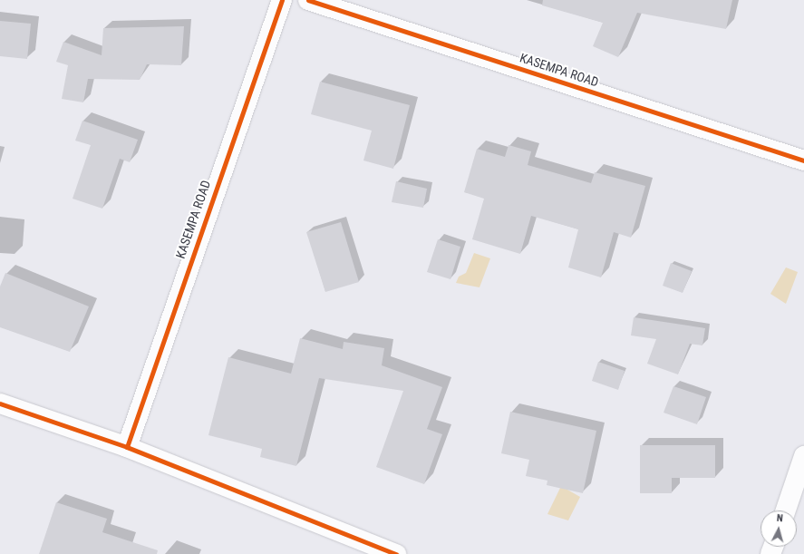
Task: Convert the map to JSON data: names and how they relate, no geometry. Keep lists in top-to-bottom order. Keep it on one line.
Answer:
{"streets":{"street":["KASEMPA ROAD"]},"north":"top"}
